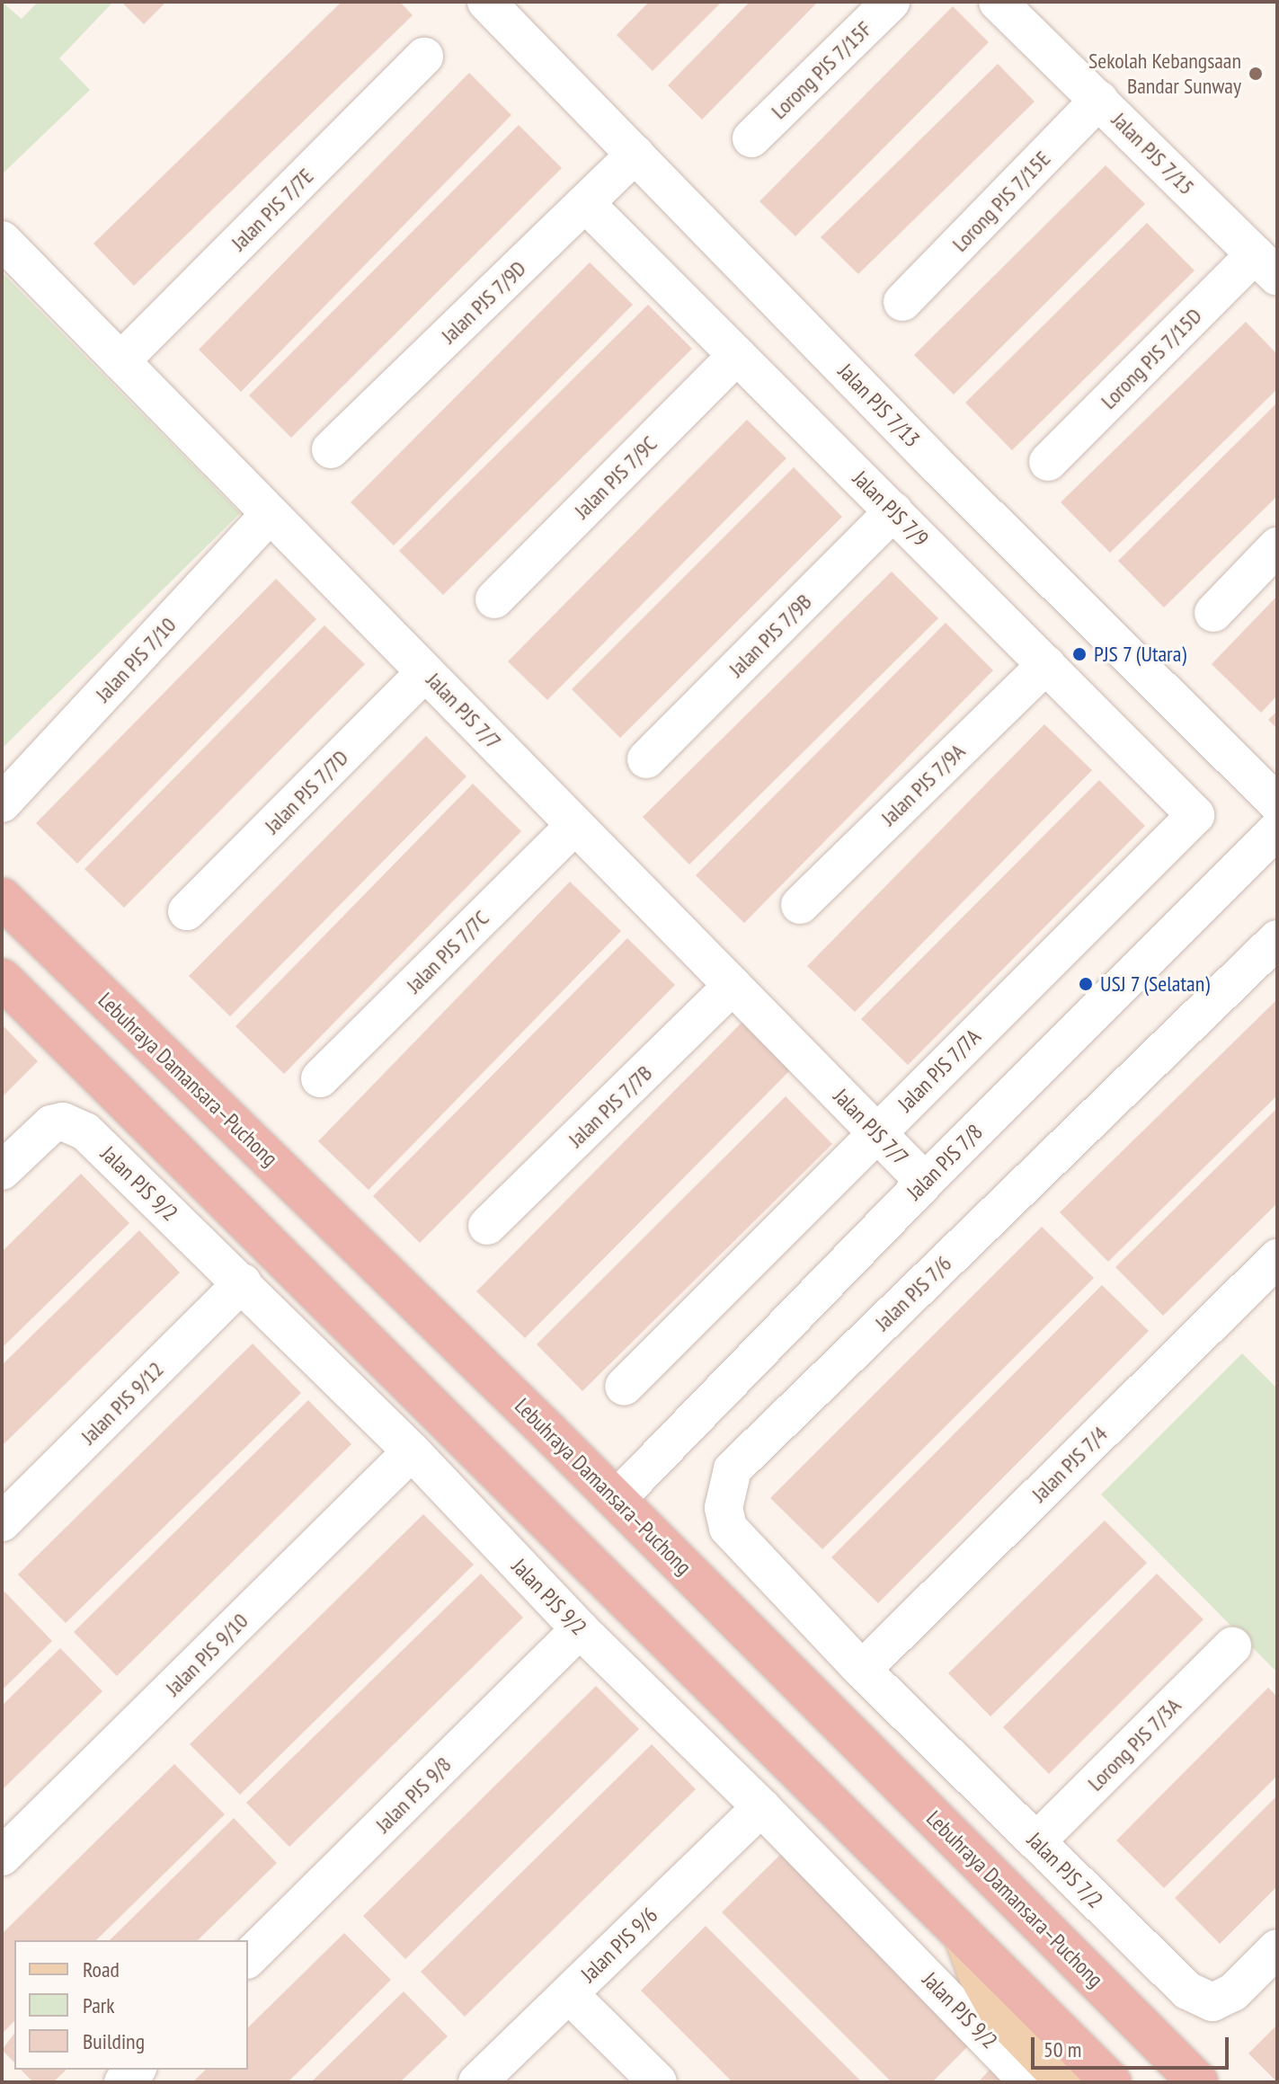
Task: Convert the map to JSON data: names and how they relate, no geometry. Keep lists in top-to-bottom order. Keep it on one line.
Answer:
{"streets":{"highway":["Lebuhraya Damansara–Puchong"],"street":["Lorong PJS 7/15F","Jalan PJS 7/15","Lorong PJS 7/15E","Jalan PJS 7/7E","Jalan PJS 7/9D","Lorong PJS 7/15D","Jalan PJS 7/13","Jalan PJS 7/9C","Jalan PJS 7/9","Jalan PJS 7/9B","Jalan PJS 7/10","Jalan PJS 7/7","Jalan PJS 7/9A","Jalan PJS 7/7D","Jalan PJS 7/7C","Jalan PJS 7/7A","Jalan PJS 7/7B","Jalan PJS 7/8","Jalan PJS 9/2","Jalan PJS 7/6","Jalan PJS 9/12","Jalan PJS 7/4","Jalan PJS 9/10","Lorong PJS 7/3A","Jalan PJS 9/8","Jalan PJS 7/2","Jalan PJS 9/6"]},"crossings":[["Jalan PJS 7/15","Lorong PJS 7/15E"],["Jalan PJS 7/15","Lorong PJS 7/15D"],["Jalan PJS 7/7E","Jalan PJS 7/7"],["Jalan PJS 7/9D","Jalan PJS 7/13"],["Jalan PJS 7/9D","Jalan PJS 7/9"],["Jalan PJS 7/9C","Jalan PJS 7/9"],["Jalan PJS 7/9","Jalan PJS 7/9B"],["Jalan PJS 7/9","Jalan PJS 7/9A"],["Jalan PJS 7/9","Jalan PJS 7/7A"],["Jalan PJS 7/10","Jalan PJS 7/7"],["Jalan PJS 7/7","Jalan PJS 7/7D"],["Jalan PJS 7/7","Jalan PJS 7/7C"],["Jalan PJS 7/7","Jalan PJS 7/7A"],["Jalan PJS 7/7","Jalan PJS 7/7B"],["Jalan PJS 7/7","Jalan PJS 7/8"],["Lebuhraya Damansara–Puchong","Jalan PJS 7/8"],["Jalan PJS 9/2","Jalan PJS 9/12"],["Jalan PJS 9/2","Jalan PJS 9/10"],["Jalan PJS 9/2","Jalan PJS 9/8"],["Jalan PJS 9/2","Jalan PJS 9/6"],["Jalan PJS 7/6","Jalan PJS 7/4"],["Jalan PJS 7/6","Jalan PJS 7/2"],["Jalan PJS 7/4","Jalan PJS 7/2"],["Lorong PJS 7/3A","Jalan PJS 7/2"]],"places":["Sekolah Kebangsaan Bandar Sunway","PJS 7 (Utara)","USJ 7 (Selatan)"],"legend":["Road","Park","Building"],"scale_bar":"50 m"}
